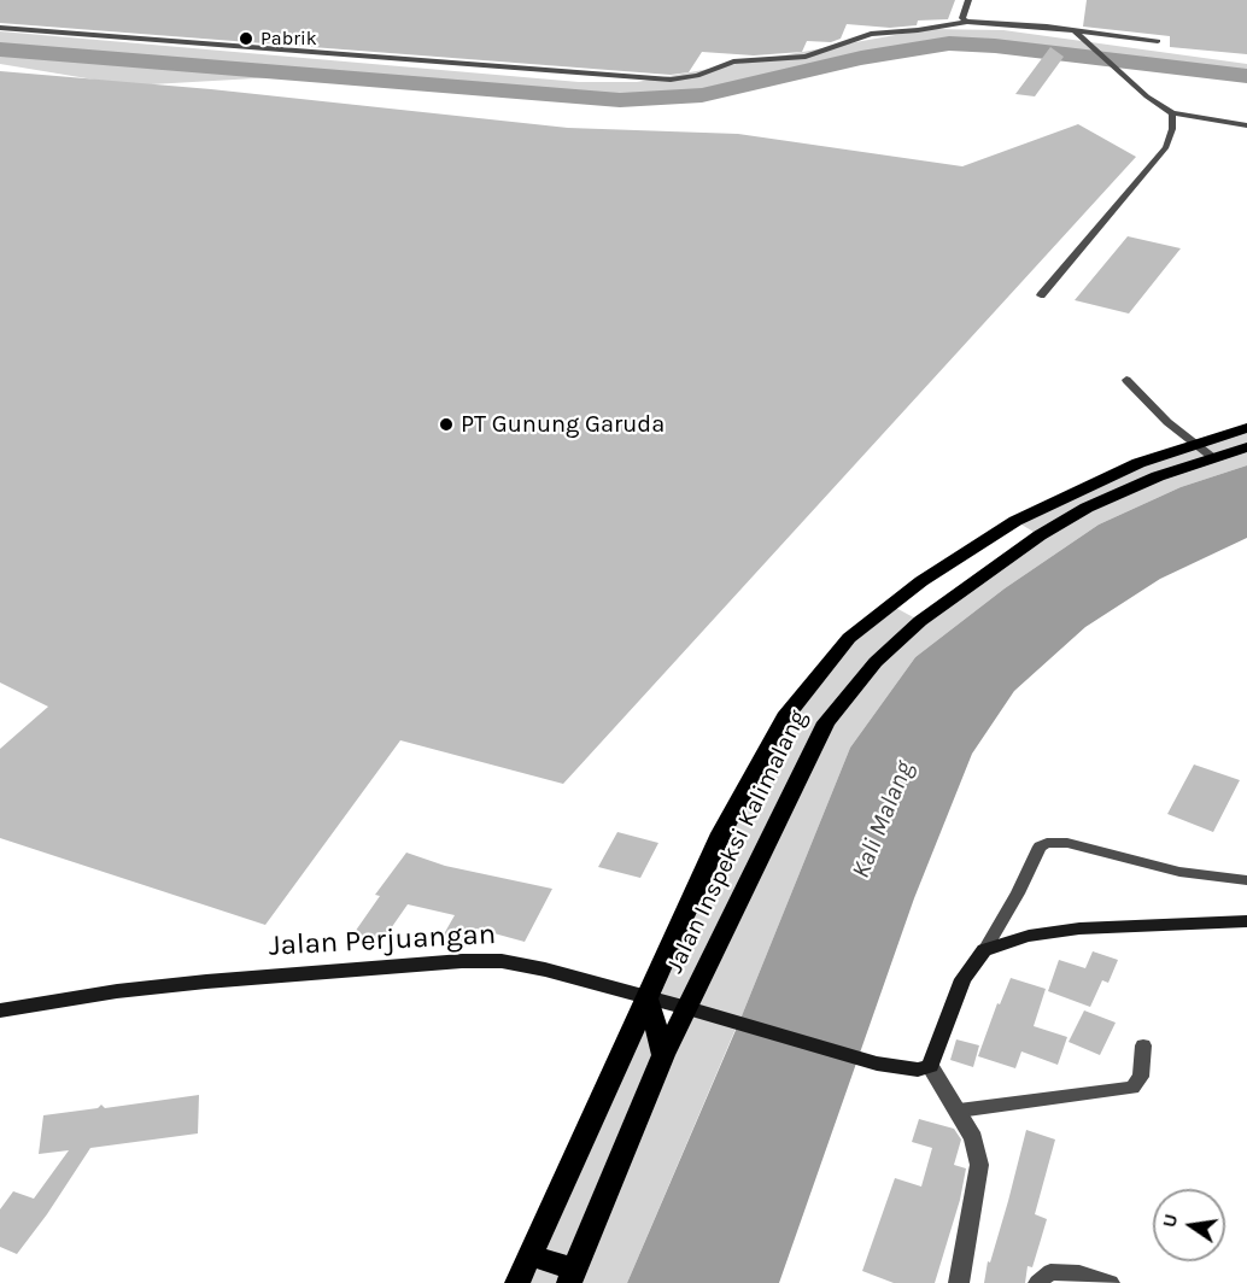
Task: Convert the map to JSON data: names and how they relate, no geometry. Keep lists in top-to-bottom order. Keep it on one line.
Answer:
{"streets":{"main road":["Jalan Inspeksi Kalimalang"],"street":["Jalan Perjuangan"]},"crossings":[["Jalan Inspeksi Kalimalang","Jalan Perjuangan"]],"water":["Kali Malang"],"places":["Pabrik","PT Gunung Garuda"],"north":"left"}
